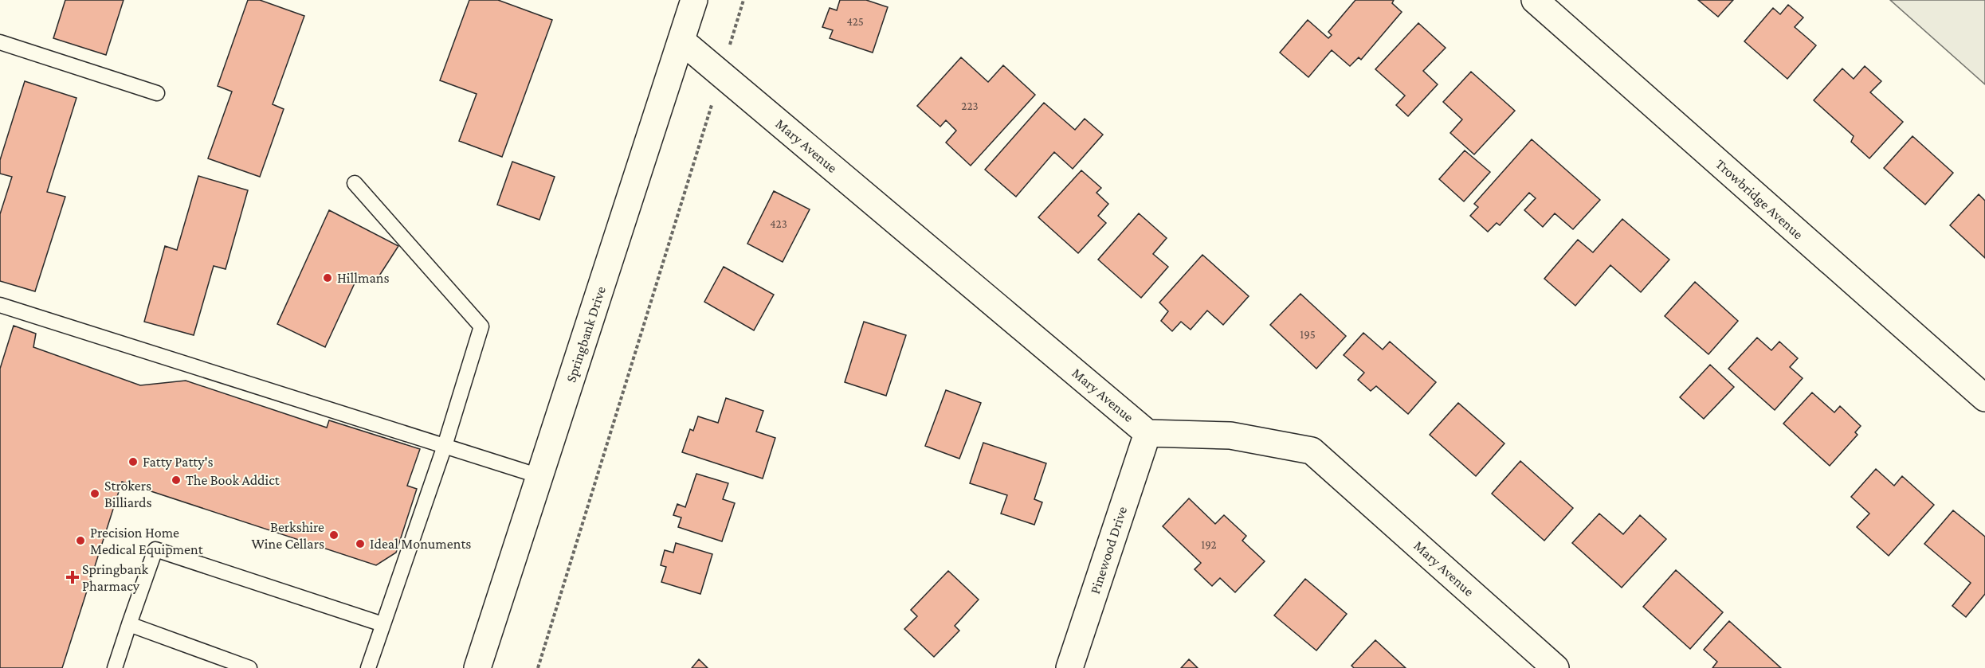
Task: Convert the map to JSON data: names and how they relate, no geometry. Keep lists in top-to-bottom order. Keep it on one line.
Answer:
{"streets":{"street":["Mary Avenue","Trowbridge Avenue","Springbank Drive","Pinewood Drive"]},"crossings":[["Mary Avenue","Springbank Drive"],["Mary Avenue","Pinewood Drive"]],"places":{"other":["Hillmans","Fatty Patty's","The Book Addict","Strokers Billiards","Berkshire Wine Cellars","Precision Home Medical Equipment","Ideal Monuments"],"health":["Springbank Pharmacy"]},"house_numbers":["425","223","423","195","192"]}
